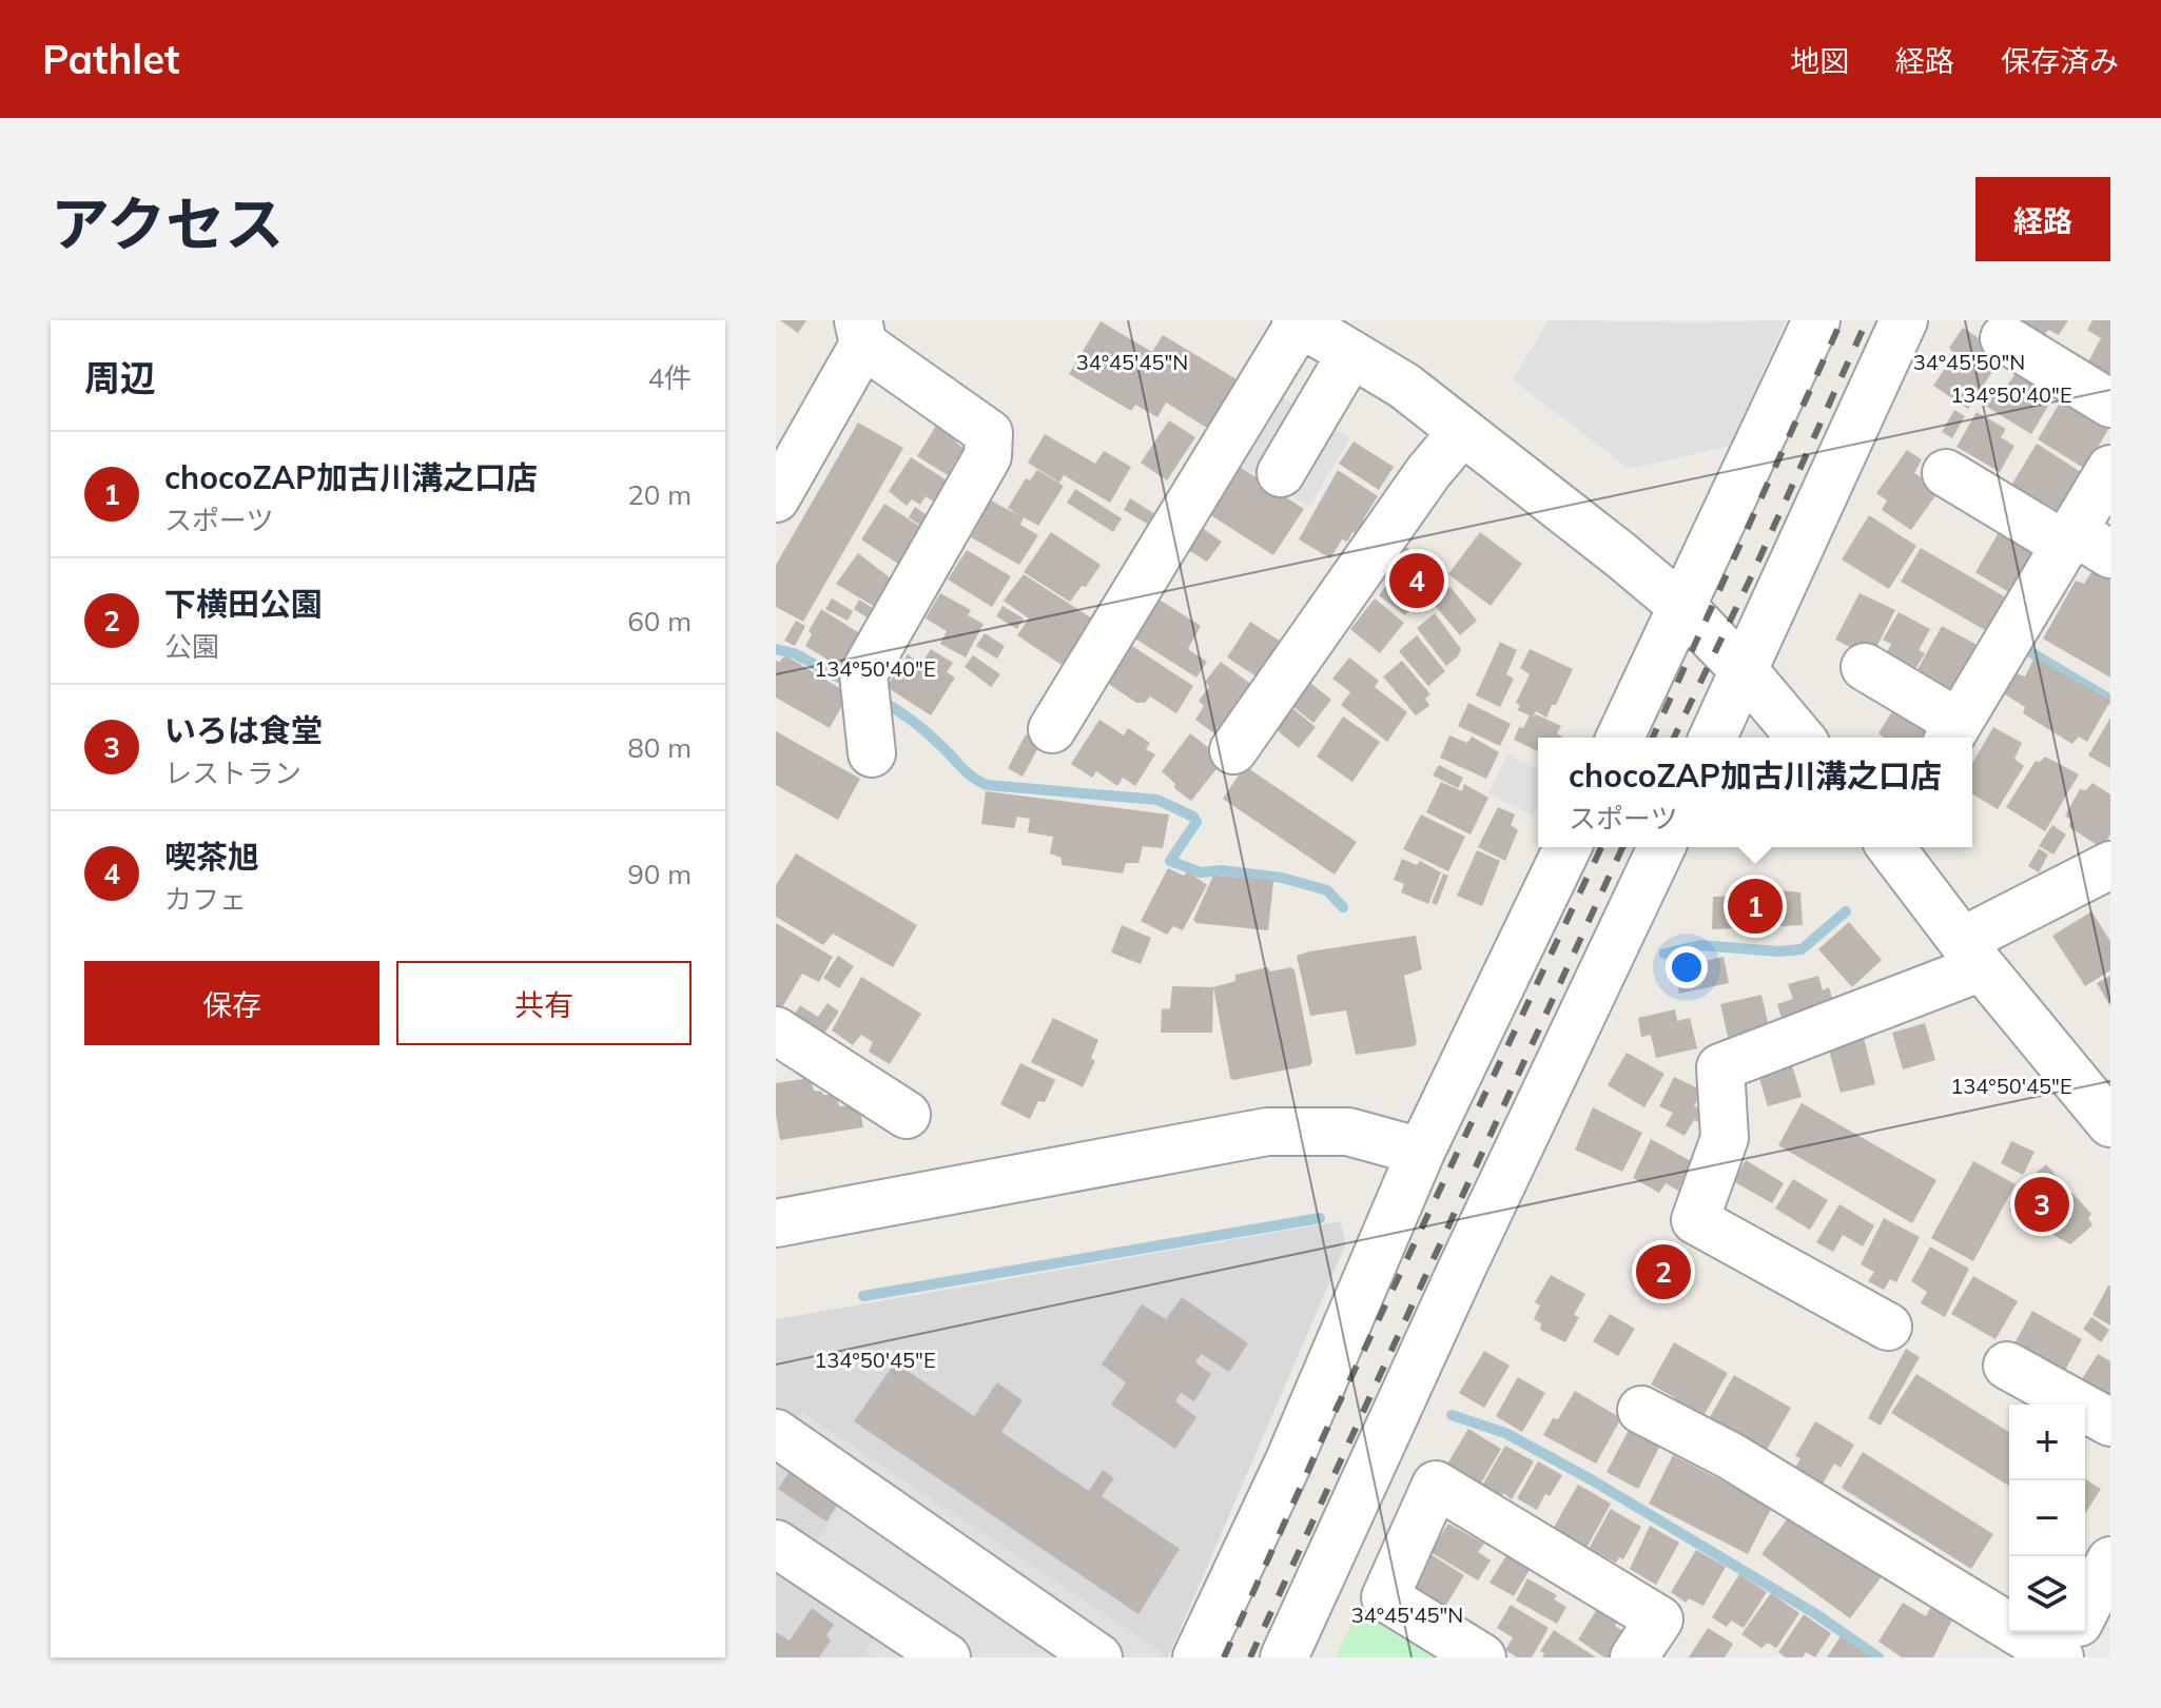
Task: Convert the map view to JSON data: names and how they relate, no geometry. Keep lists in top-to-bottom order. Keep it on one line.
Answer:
{"page":{"header":"Pathlet","nav":["地図","経路","保存済み"],"title":"アクセス","buttons":["経路",["保存","共有"]],"heading":["周辺","4件"],"list":[{"mark":"1","name":"chocoZAP加古川溝之口店","note":"スポーツ","value":"20 m"},{"mark":"2","name":"下横田公園","note":"公園","value":"60 m"},{"mark":"3","name":"いろは食堂","note":"レストラン","value":"80 m"},{"mark":"4","name":"喫茶旭","note":"カフェ","value":"90 m"}],"pins":["4","1","3","2"],"popup":["chocoZAP加古川溝之口店","スポーツ"],"map_buttons":["+","−"]},"coordinates":["34°45'45\"N","34°45'50\"N","134°50'40\"E","134°50'45\"E"]}
